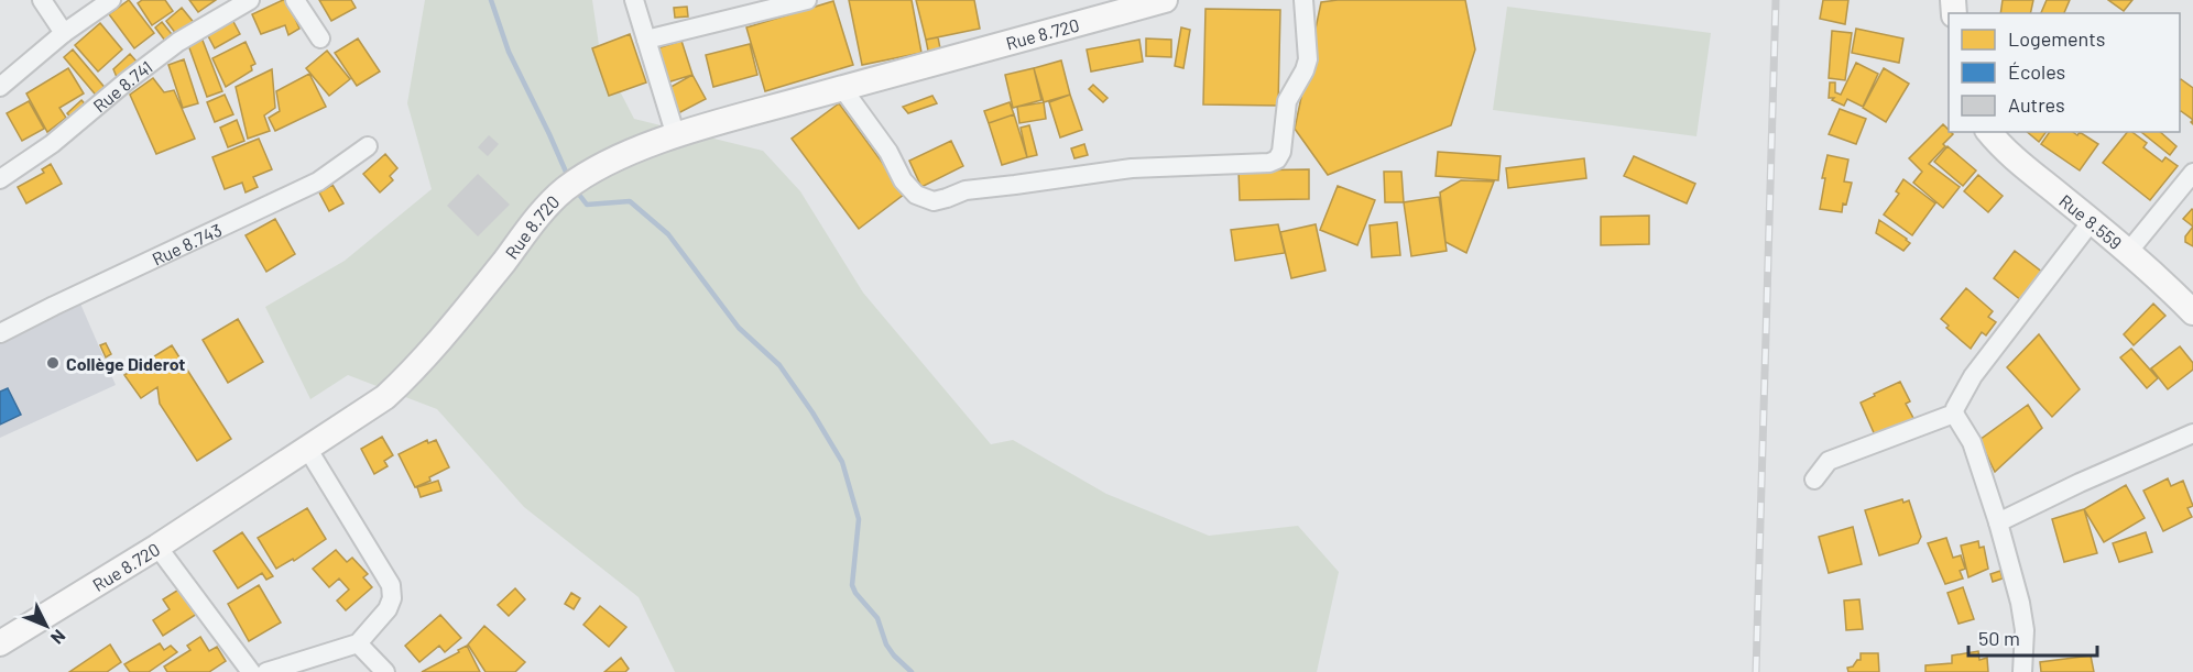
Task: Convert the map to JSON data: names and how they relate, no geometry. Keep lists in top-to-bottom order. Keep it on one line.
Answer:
{"streets":{"main road":["Rue 8.720","Rue 8.559"],"street":["Rue 8.741","Rue 8.743"]},"places":["Collège Diderot"],"legend":["Logements","Écoles","Autres"],"scale_bar":"50 m","north":"bottom right"}
